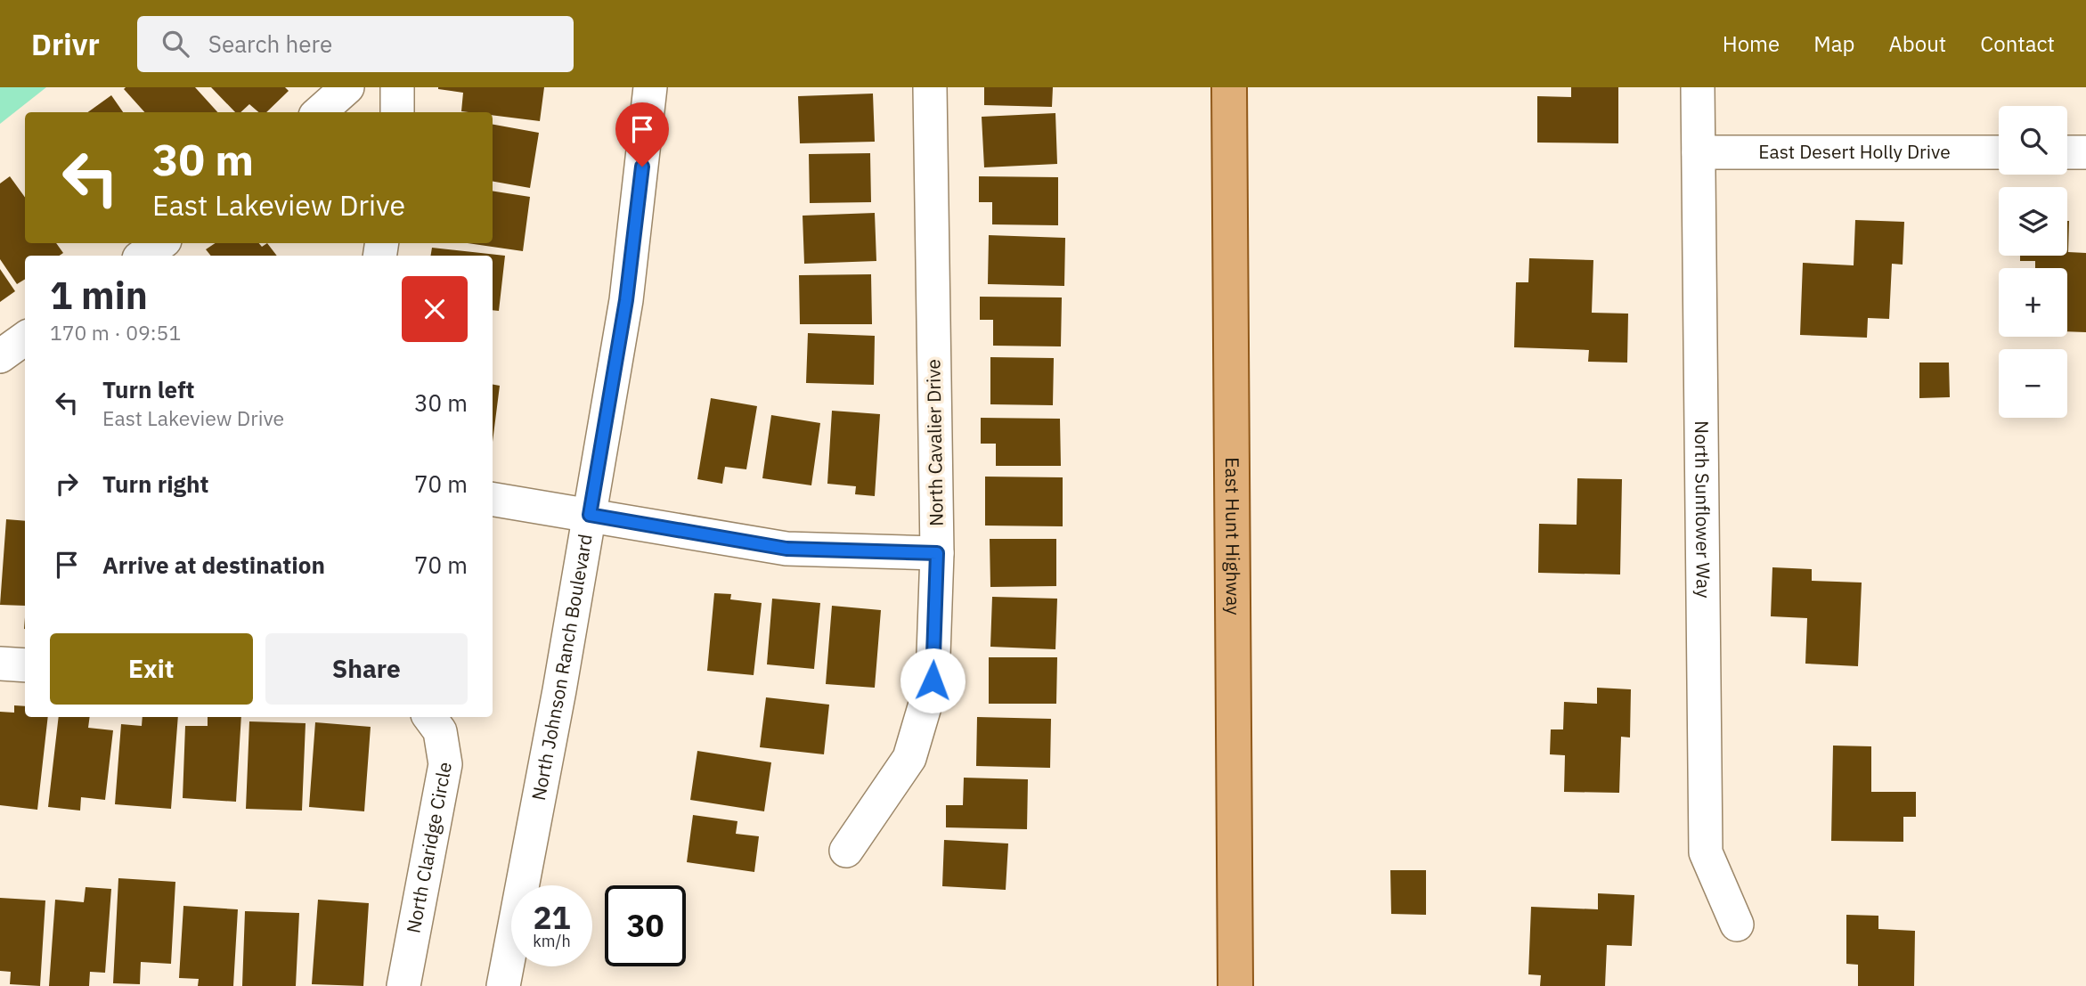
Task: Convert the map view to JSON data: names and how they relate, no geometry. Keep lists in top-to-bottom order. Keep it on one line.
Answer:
{"streets":{"main road":["East Hunt Highway"],"street":["East Desert Holly Drive","North Cavalier Drive","North Sunflower Way","North Johnson Ranch Boulevard","North Claridge Circle"]},"crossings":[["East Desert Holly Drive","North Sunflower Way"]],"page":{"header":"Drivr","search":"Search here","nav":["Home","Map","About","Contact"],"map_buttons":["+","−"],"turn":["30 m","East Lakeview Drive"],"heading":["1 min","170 m · 09:51"],"list":[{"name":"Turn left","note":"East Lakeview Drive","value":"30 m"},{"name":"Turn right","value":"70 m"},{"name":"Arrive at destination","value":"70 m"}],"buttons":["Exit","Share"],"speed":"21 km/h","limit":"30"}}
